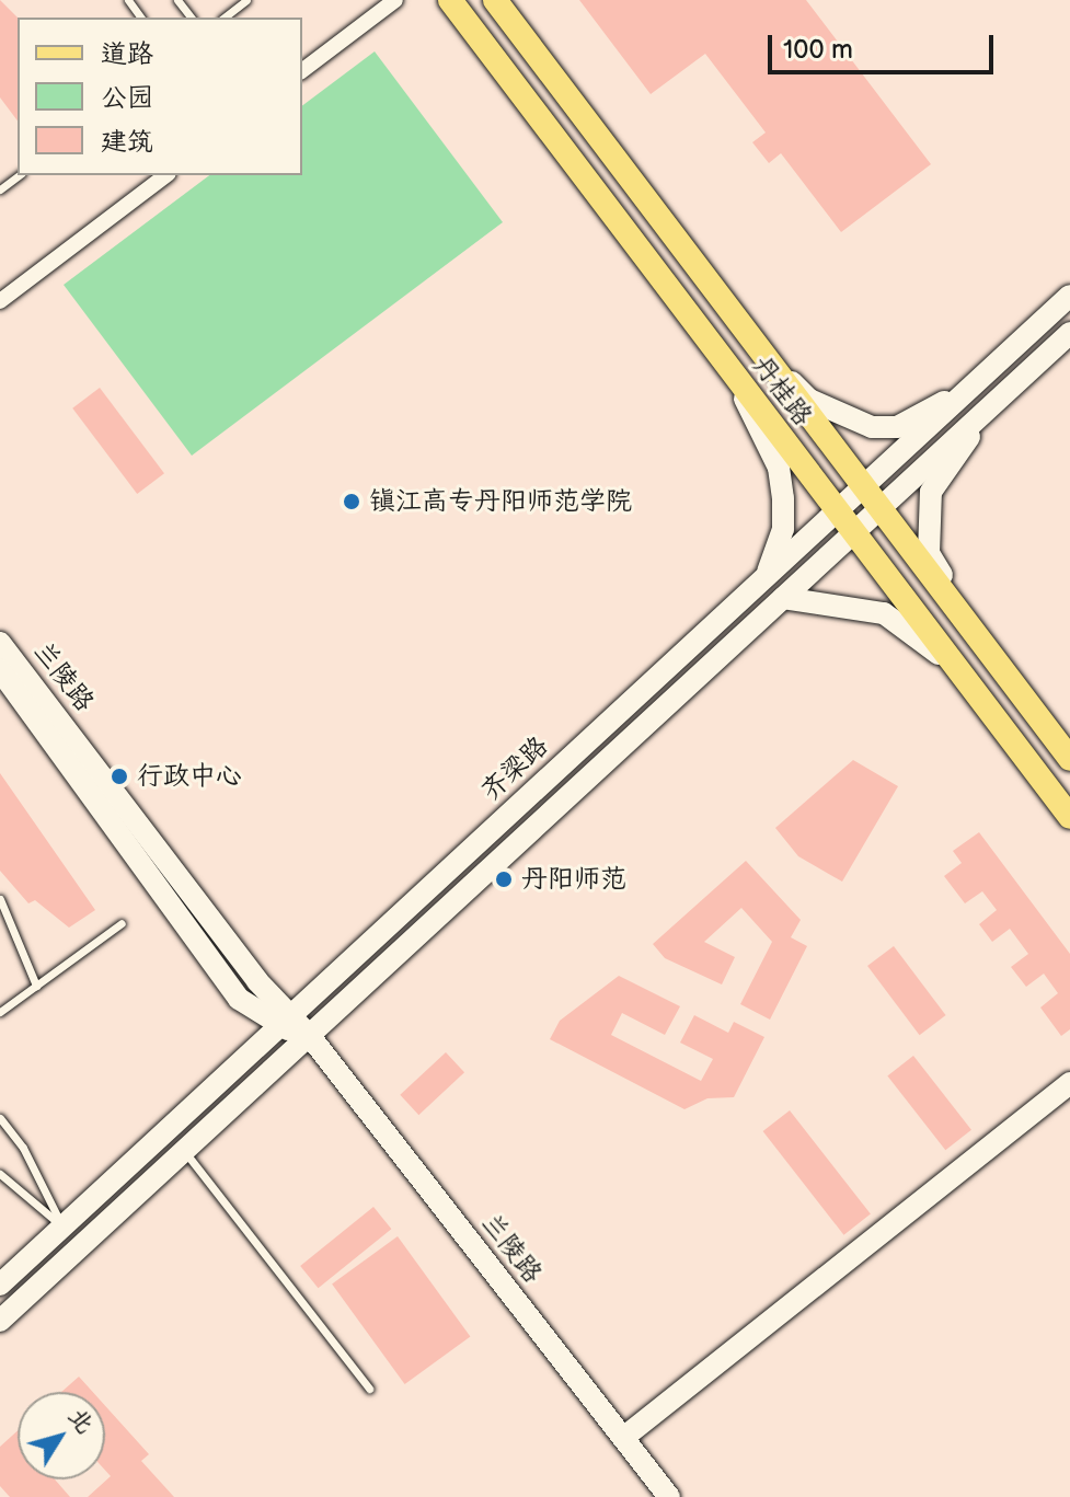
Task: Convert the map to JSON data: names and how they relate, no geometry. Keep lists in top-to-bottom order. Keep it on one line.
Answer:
{"streets":{"main road":["丹桂路","兰陵路","齐梁路"]},"crossings":[["丹桂路","齐梁路"],["兰陵路","齐梁路"]],"places":["镇江高专丹阳师范学院","行政中心","丹阳师范"],"legend":["道路","公园","建筑"],"scale_bar":"100 m","north":"top right"}
